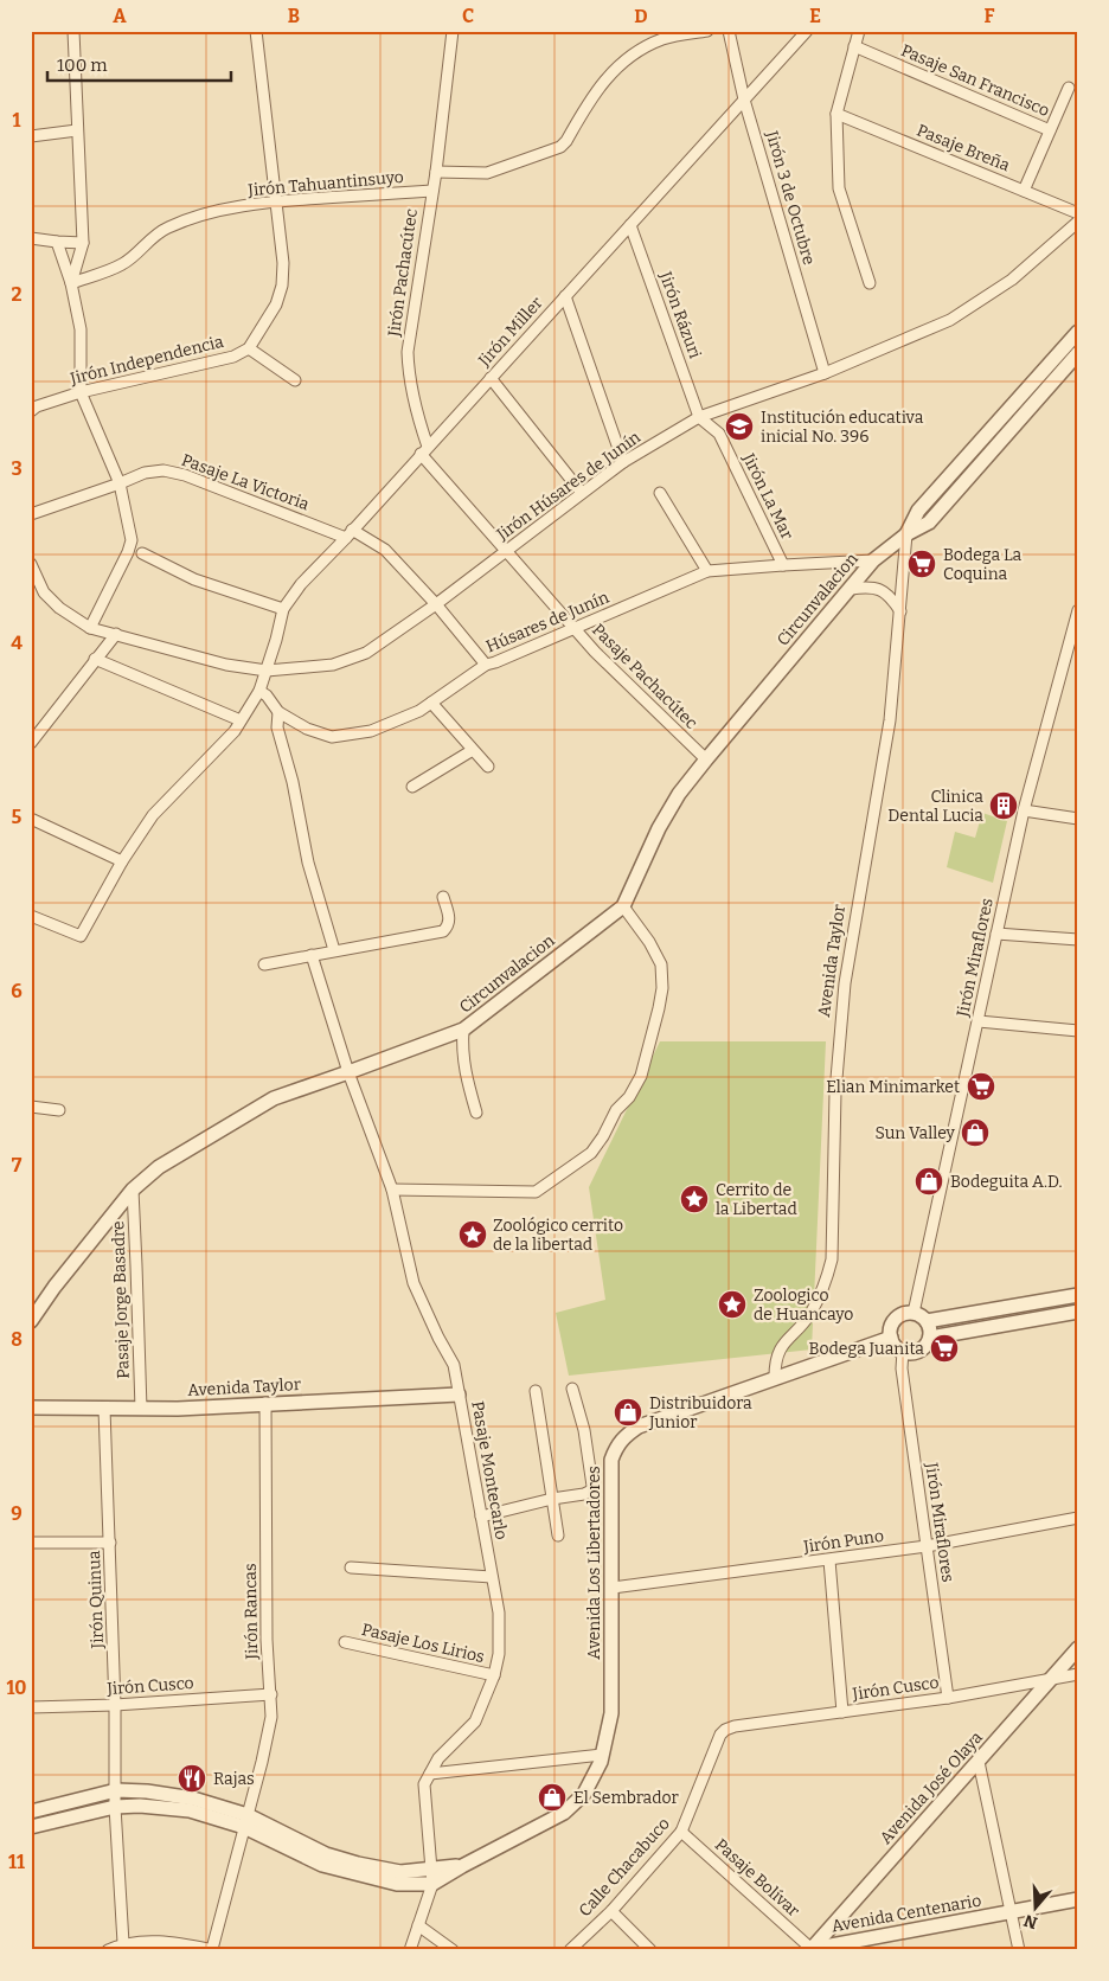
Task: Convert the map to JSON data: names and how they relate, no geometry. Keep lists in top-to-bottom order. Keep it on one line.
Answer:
{"streets":{"street":["Pasaje San Francisco","Pasaje Breña","Jirón Tahuantinsuyo","Jirón 3 de Octubre","Jirón Pachacútec","Jirón Rázuri","Jirón Miller","Jirón Independencia","Pasaje La Victoria","Jirón Húsares de Junín","Jirón La Mar","Circunvalacion","Húsares de Junín","Pasaje Pachacútec","Jirón Miraflores","Avenida Taylor","Pasaje Jorge Basadre","Pasaje Montecarlo","Jirón Puno","Avenida Los Libertadores","Jirón Quinua","Jirón Rancas","Pasaje Los Lirios","Jirón Cusco","Avenida José Olaya","Calle Chacabuco","Pasaje Bolívar","Avenida Centenario"]},"crossings":[["Jirón Tahuantinsuyo","Jirón Pachacútec"],["Jirón Tahuantinsuyo","Jirón Independencia"],["Jirón 3 de Octubre","Jirón Miller"],["Jirón 3 de Octubre","Jirón Húsares de Junín"],["Jirón Pachacútec","Jirón Miller"],["Jirón Pachacútec","Pasaje Pachacútec"],["Jirón Rázuri","Jirón Miller"],["Jirón Rázuri","Jirón Húsares de Junín"],["Jirón Rázuri","Jirón La Mar"],["Jirón Miller","Pasaje La Victoria"],["Jirón Miller","Jirón Húsares de Junín"],["Jirón Miller","Pasaje Pachacútec"],["Pasaje La Victoria","Jirón Húsares de Junín"],["Pasaje La Victoria","Húsares de Junín"],["Jirón Húsares de Junín","Jirón La Mar"],["Jirón Húsares de Junín","Pasaje Pachacútec"],["Jirón La Mar","Húsares de Junín"],["Circunvalacion","Húsares de Junín"],["Circunvalacion","Pasaje Pachacútec"],["Circunvalacion","Avenida Taylor"],["Circunvalacion","Pasaje Jorge Basadre"],["Circunvalacion","Pasaje Montecarlo"],["Húsares de Junín","Pasaje Pachacútec"],["Jirón Miraflores","Jirón Puno"],["Jirón Miraflores","Avenida Los Libertadores"],["Jirón Miraflores","Jirón Cusco"],["Avenida Taylor","Pasaje Jorge Basadre"],["Avenida Taylor","Pasaje Montecarlo"],["Avenida Taylor","Avenida Los Libertadores"],["Avenida Taylor","Jirón Quinua"],["Avenida Taylor","Jirón Rancas"],["Pasaje Montecarlo","Avenida Los Libertadores"],["Pasaje Montecarlo","Pasaje Los Lirios"],["Jirón Puno","Avenida Los Libertadores"],["Avenida Los Libertadores","Jirón Quinua"],["Avenida Los Libertadores","Jirón Rancas"],["Jirón Quinua","Jirón Cusco"],["Jirón Rancas","Jirón Cusco"],["Jirón Cusco","Avenida José Olaya"],["Jirón Cusco","Calle Chacabuco"],["Avenida José Olaya","Pasaje Bolívar"],["Avenida José Olaya","Avenida Centenario"],["Calle Chacabuco","Pasaje Bolívar"],["Pasaje Bolívar","Avenida Centenario"]],"places":{"school or university":["Institución educativa inicial No. 396"],"supermarket":["Bodega La Coquina","Elian Minimarket","Bodega Juanita"],"building":["Clinica Dental Lucia"],"shop":["Sun Valley","Bodeguita A.D.","Distribuidora Junior","El Sembrador"],"place":["Cerrito de la Libertad","Zoológico cerrito de la libertad","Zoologico de Huancayo"],"restaurant":["Rajas"]},"scale_bar":"100 m","north":"bottom","grid":{"columns":["A","B","C","D","E","F"],"rows":["1","2","3","4","5","6","7","8","9","10","11"]}}
